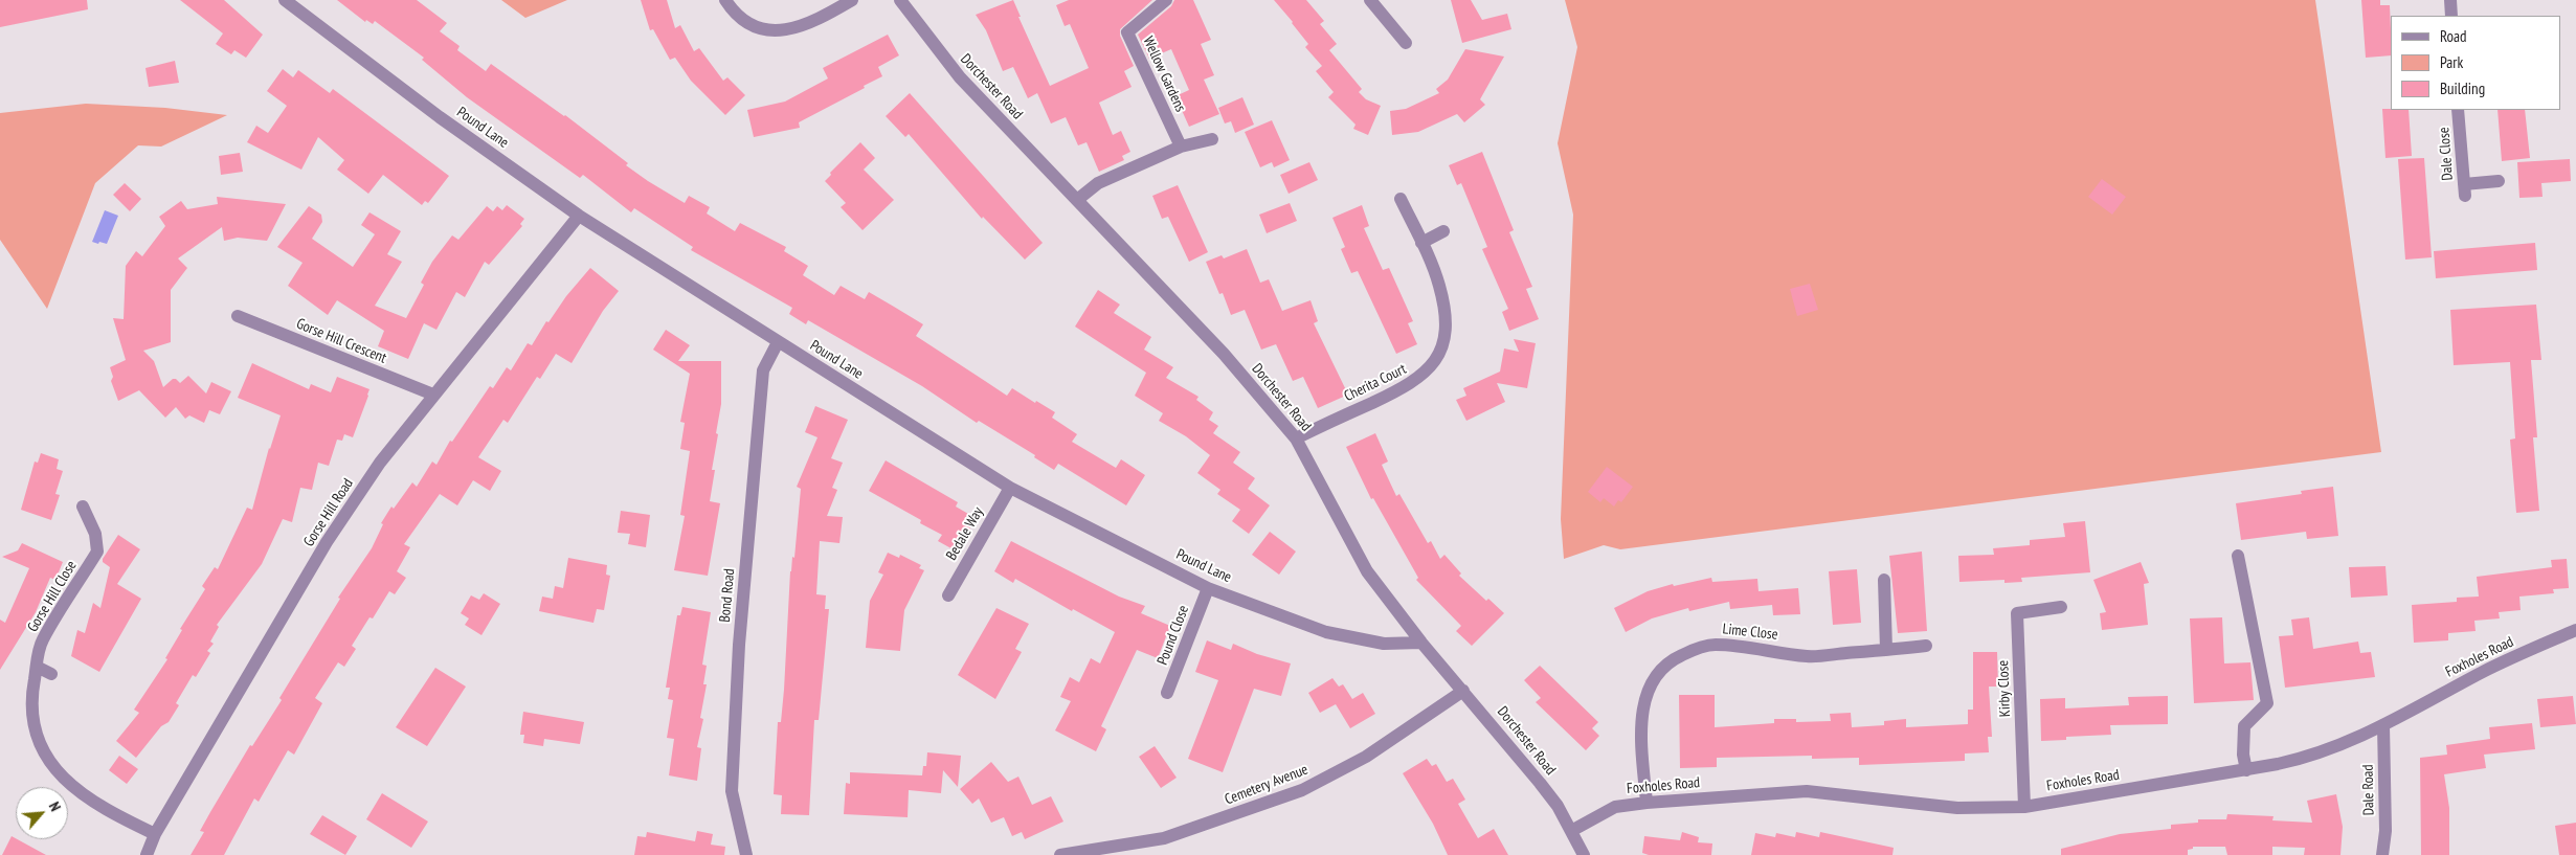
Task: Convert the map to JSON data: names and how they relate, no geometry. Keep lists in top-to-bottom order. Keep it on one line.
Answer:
{"streets":{"street":["Wellow Gardens","Dorchester Road","Pound Lane","Dale Close","Gorse Hill Crescent","Cherita Court","Gorse Hill Road","Bedale Way","Bond Road","Gorse Hill Close","Lime Close","Pound Close","Foxholes Road","Kirby Close","Cemetery Avenue","Dale Road"]},"crossings":[["Dorchester Road","Pound Lane"],["Dorchester Road","Cherita Court"],["Dorchester Road","Foxholes Road"],["Dorchester Road","Cemetery Avenue"],["Pound Lane","Gorse Hill Road"],["Pound Lane","Bedale Way"],["Pound Lane","Bond Road"],["Pound Lane","Pound Close"],["Gorse Hill Crescent","Gorse Hill Road"],["Gorse Hill Road","Gorse Hill Close"],["Lime Close","Foxholes Road"],["Foxholes Road","Kirby Close"],["Foxholes Road","Dale Road"]],"legend":["Road","Park","Building"],"north":"top right"}
